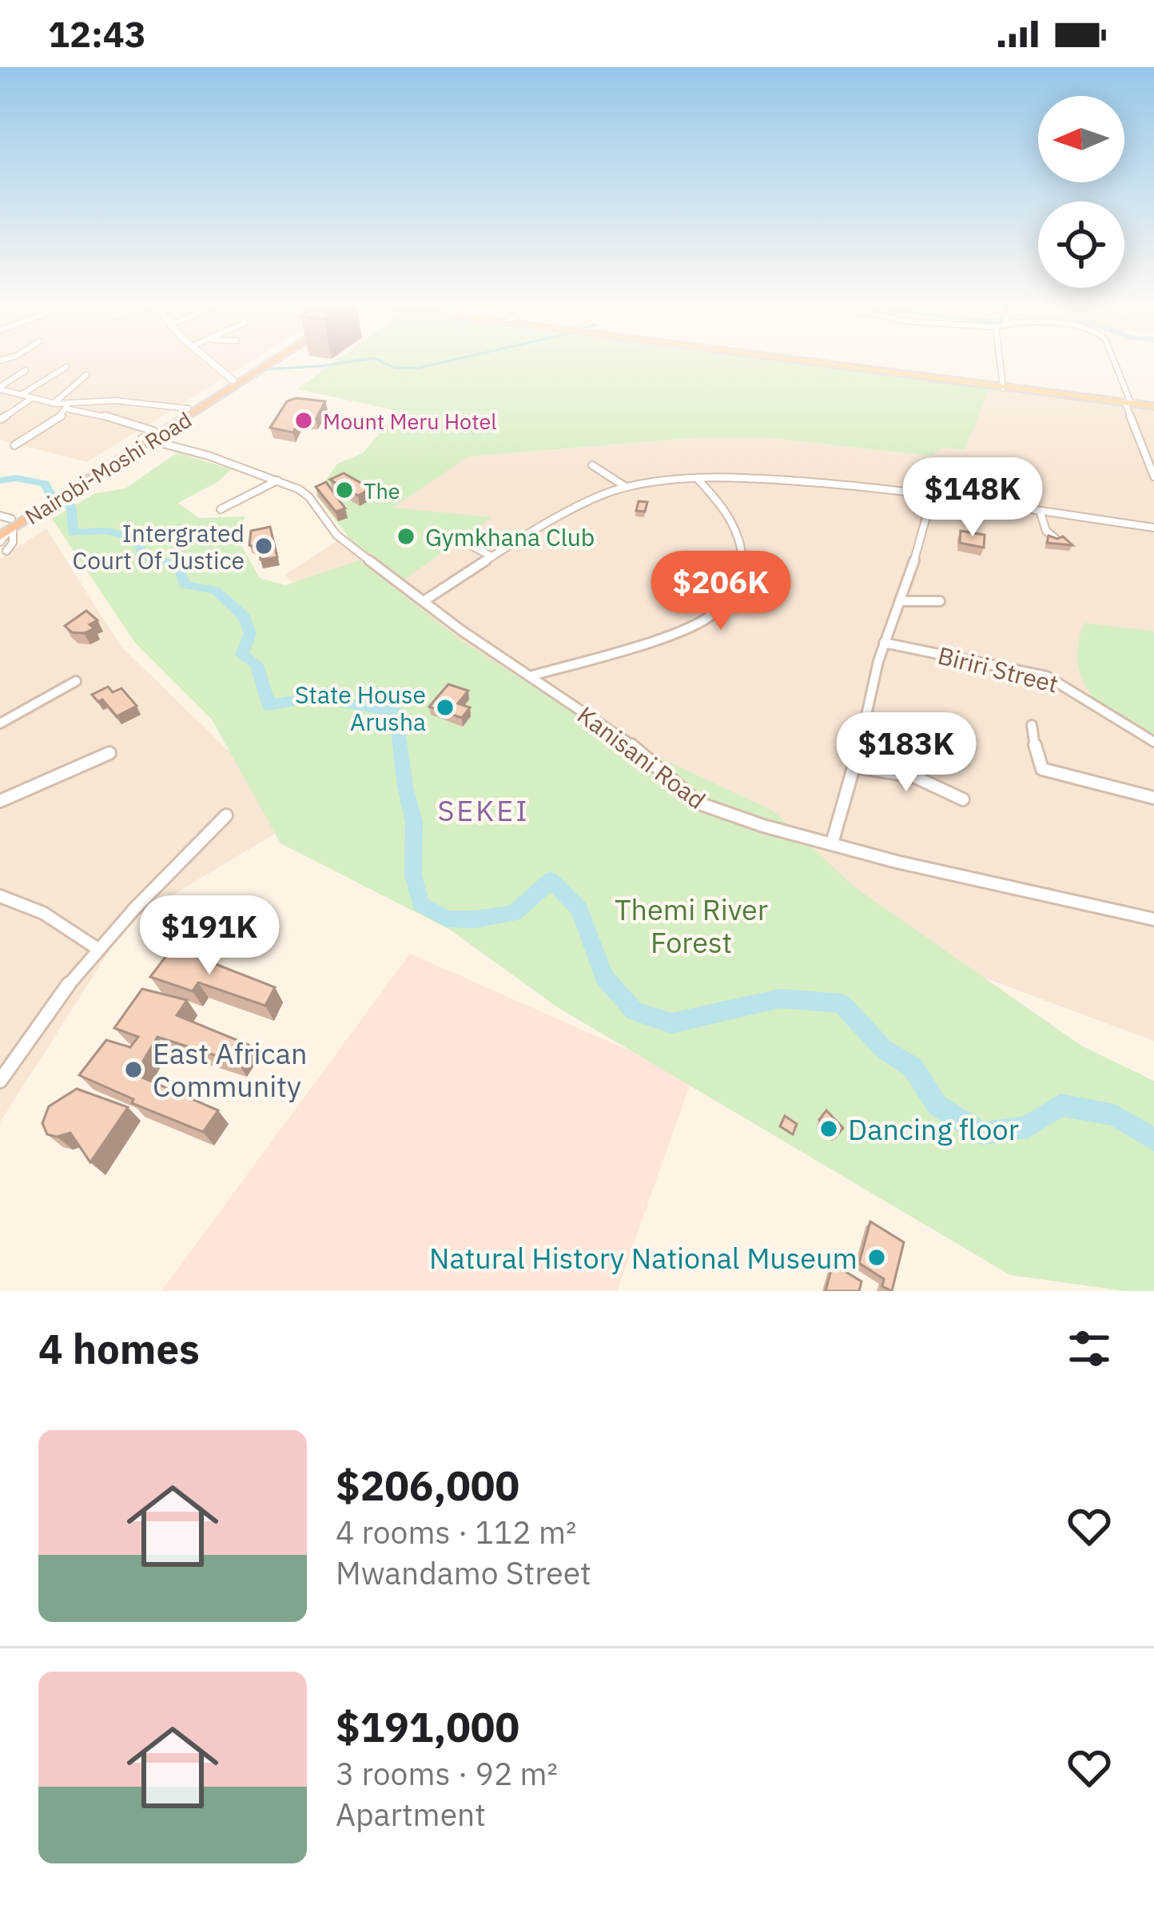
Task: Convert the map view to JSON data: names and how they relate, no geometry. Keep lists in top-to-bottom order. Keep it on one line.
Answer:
{"streets":{"highway":["Nairobi-Moshi Road"],"street":["Biriri Street","Kanisani Road"]},"crossings":[["Nairobi-Moshi Road","Kanisani Road"]],"districts":["SEKEI"],"parks":["Themi River Forest"],"places":["Mount Meru Hotel","The","Gymkhana Club","Intergrated Court Of Justice","State House Arusha","East African Community","Dancing floor","Natural History National Museum"],"north":"left","page":{"status":"12:43","price":["$148K","$206K","$183K","$191K"],"heading":"4 homes","list":[{"name":"$206,000","note":"4 rooms · 112 m² · Mwandamo Street"},{"name":"$191,000","note":"3 rooms · 92 m² · Apartment"}]}}
